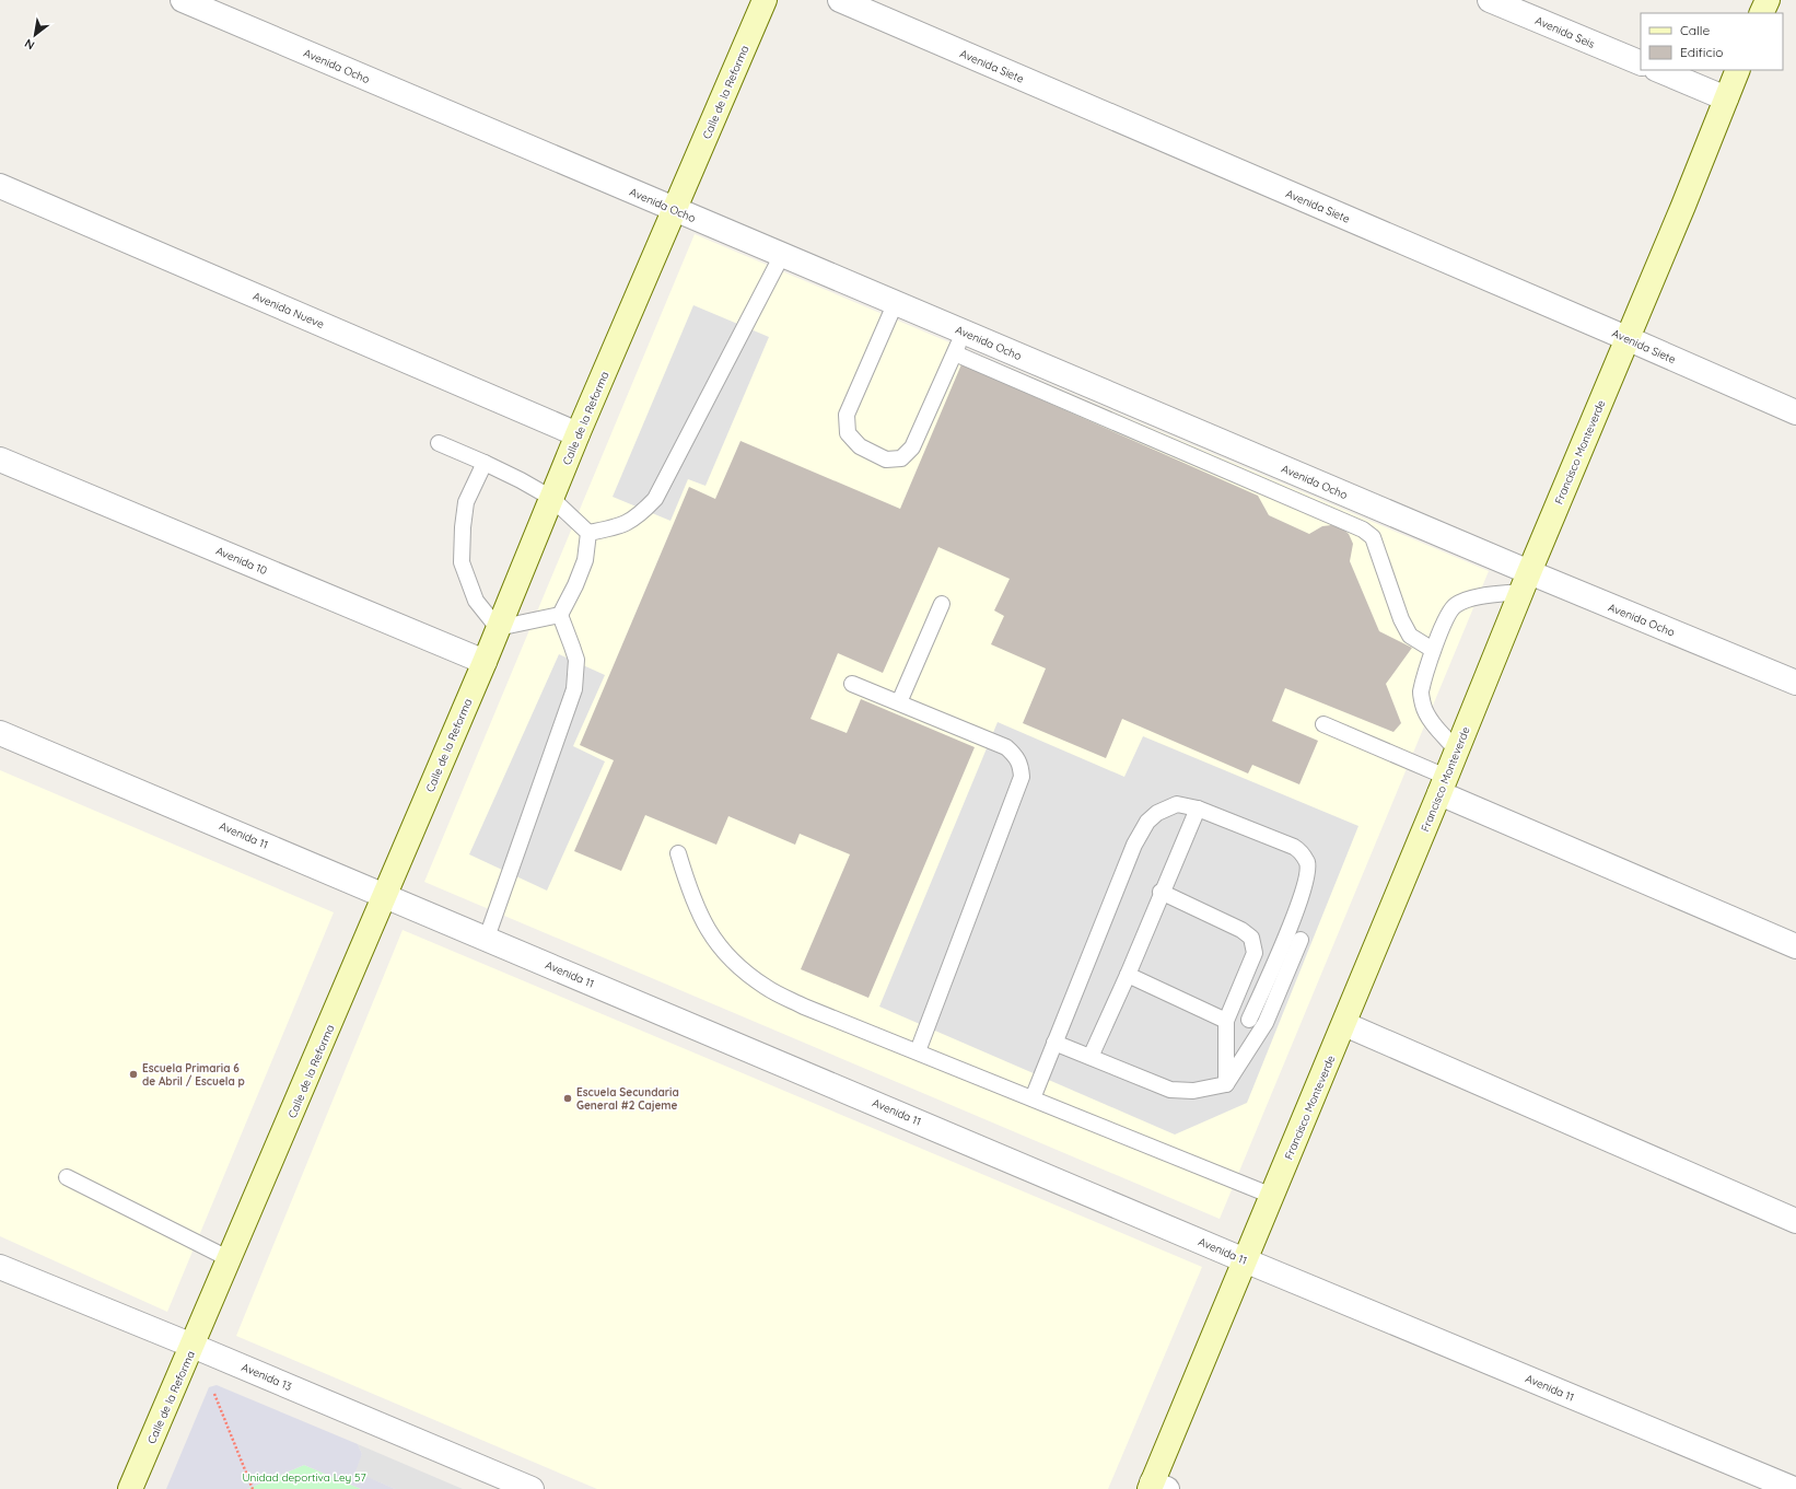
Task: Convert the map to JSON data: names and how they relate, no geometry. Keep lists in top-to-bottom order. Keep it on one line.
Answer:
{"streets":{"main road":["Calle de la Reforma","Francisco Monteverde"],"street":["Avenida Seis","Avenida Ocho","Avenida Siete","Avenida Nueve","Avenida 10","Avenida 11","Avenida 13"]},"crossings":[["Avenida Ocho","Calle de la Reforma"],["Avenida Ocho","Francisco Monteverde"],["Avenida Siete","Francisco Monteverde"],["Calle de la Reforma","Avenida Nueve"],["Calle de la Reforma","Avenida 10"],["Calle de la Reforma","Avenida 11"],["Calle de la Reforma","Avenida 13"],["Francisco Monteverde","Avenida 11"]],"parks":["Unidad deportiva Ley 57"],"places":["Escuela Primaria 6 de Abril / Escuela p","Escuela Secundaria General #2 Cajeme"],"legend":["Calle","Edificio"],"north":"bottom left"}
